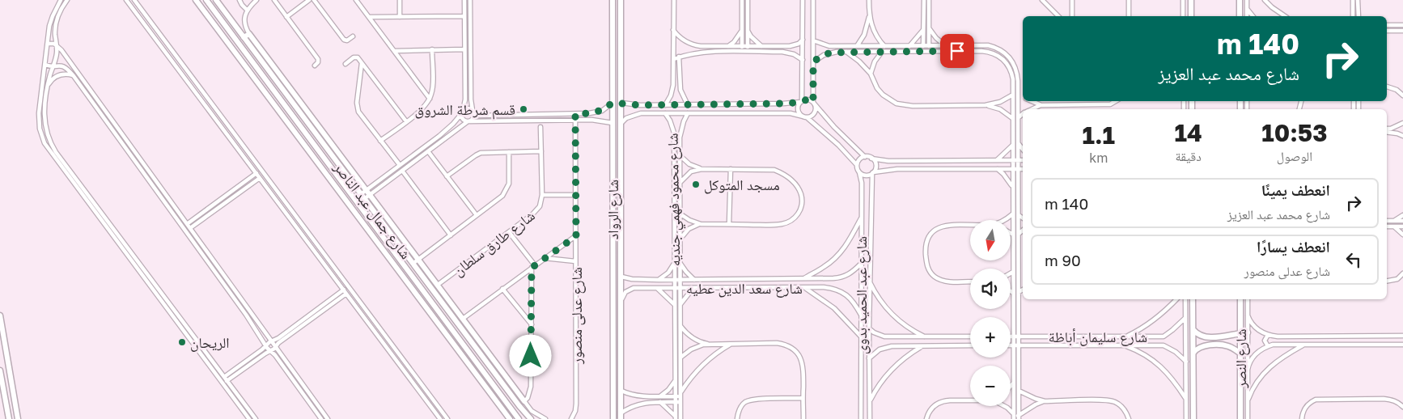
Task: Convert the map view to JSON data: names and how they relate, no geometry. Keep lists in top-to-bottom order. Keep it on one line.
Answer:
{"streets":{"street":["شارع محمود فهمي جنديه","شارع الرواد","شارع جمال عبد الناصر","شارع طارق سلطان","شارع سعد الدين عطيه","شارع عبد الحميد بدوى","شارع عدلى منصور","شارع سليمان أباظة","شارع النصر"]},"crossings":[["شارع محمود فهمي جنديه","شارع سعد الدين عطيه"],["شارع الرواد","شارع سعد الدين عطيه"],["شارع سعد الدين عطيه","شارع عبد الحميد بدوى"]],"places":["قسم شرطة الشروق","مسجد المتوكل","الريحان"],"north":"bottom","page":{"turn":["140 m","شارع محمد عبد العزيز"],"eta":["10:53","الوصول","14","دقيقة","1.1","km"],"list":[{"name":"انعطف يمينًا","note":"شارع محمد عبد العزيز","value":"140 m"},{"name":"انعطف يسارًا","note":"شارع عدلى منصور","value":"90 m"}],"map_buttons":["+","−"]}}
